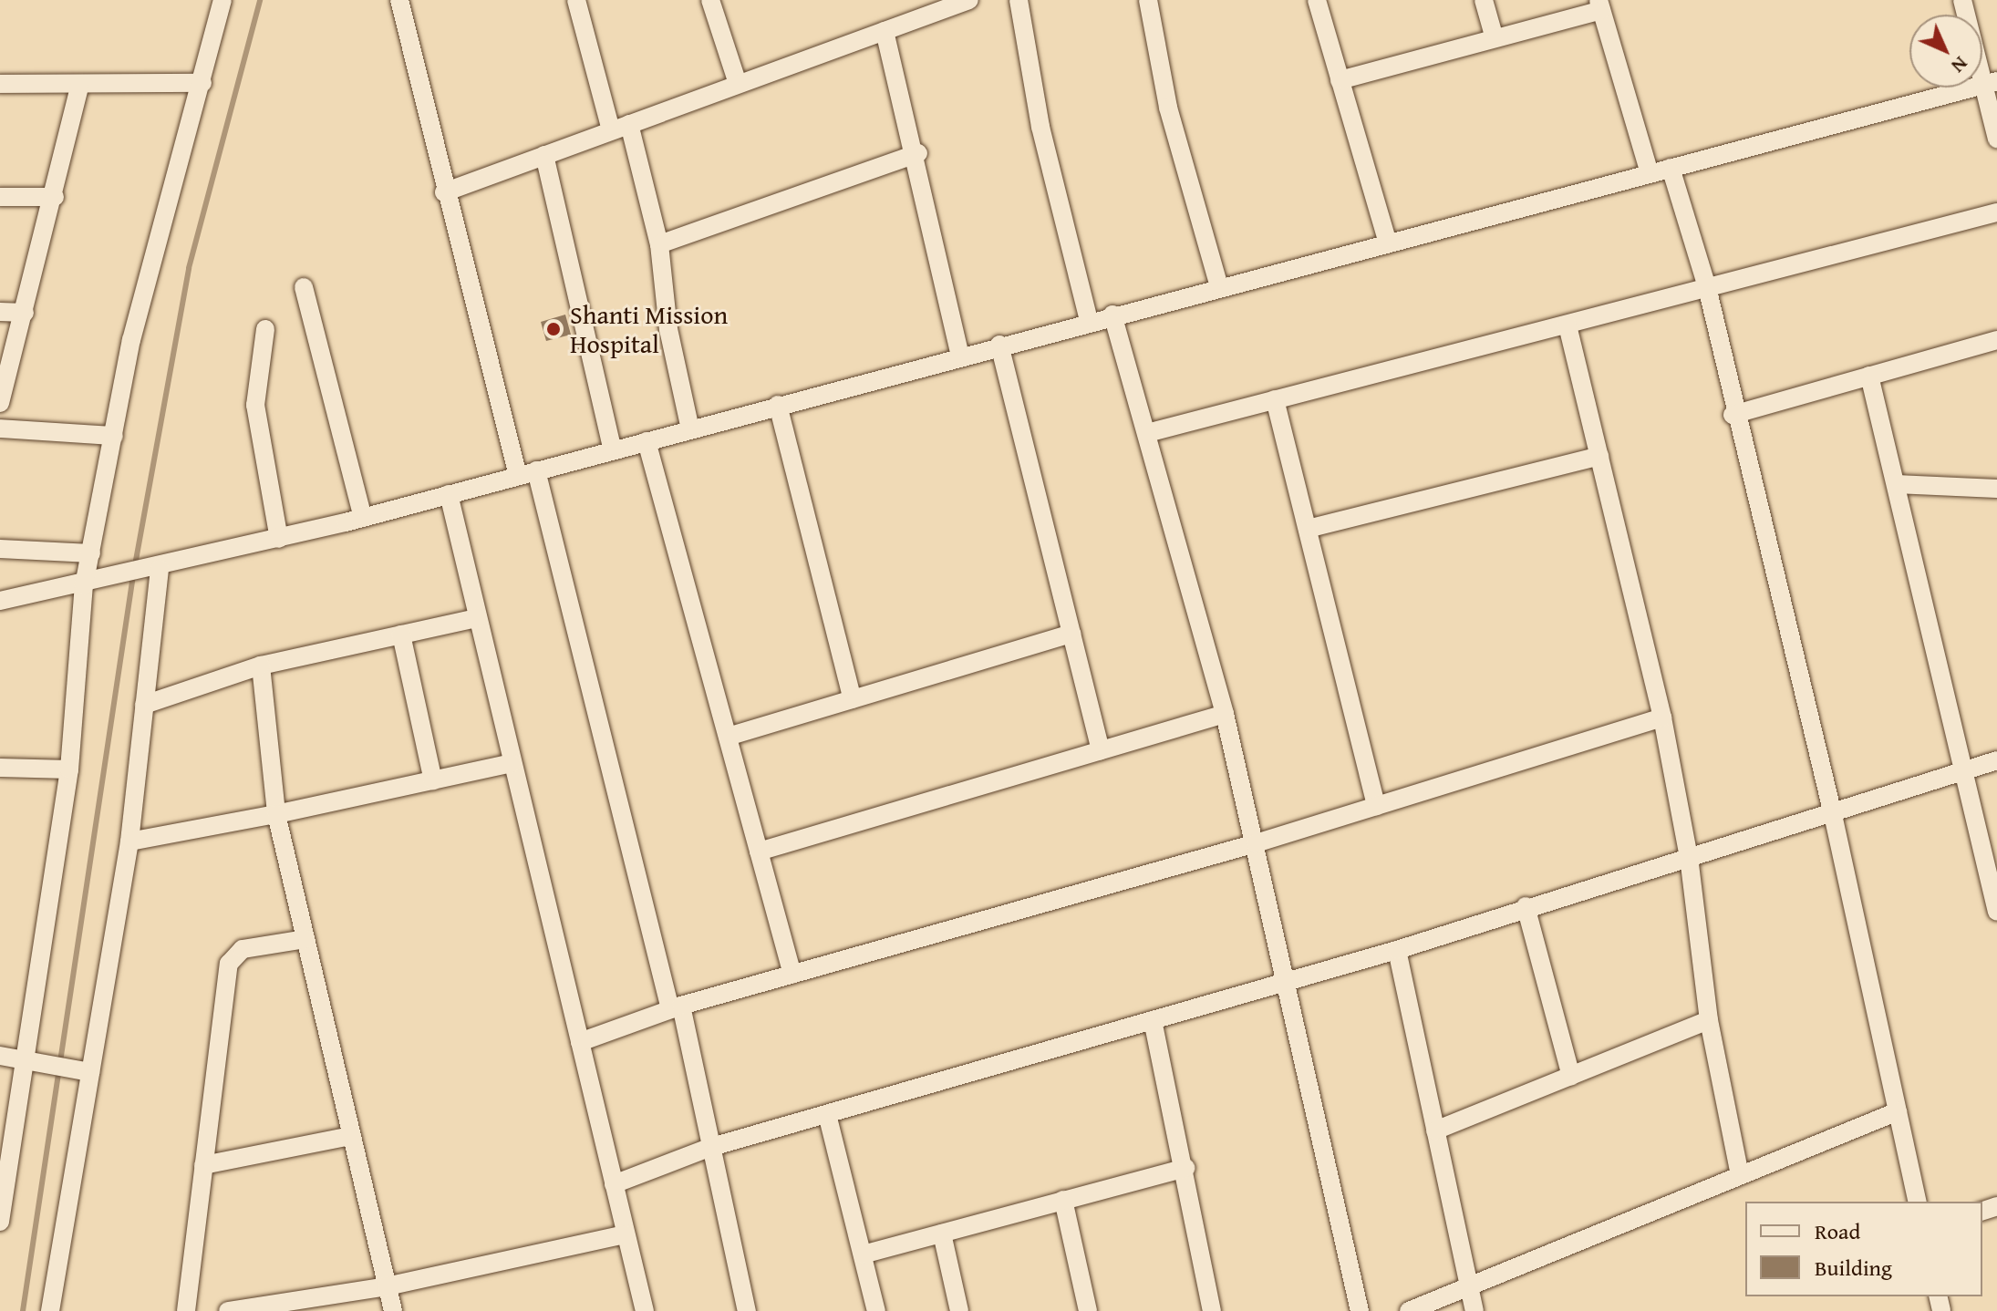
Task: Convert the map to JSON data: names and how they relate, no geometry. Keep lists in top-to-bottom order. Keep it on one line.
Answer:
{"places":["Shanti Mission Hospital"],"legend":["Road","Building"],"north":"bottom right"}
